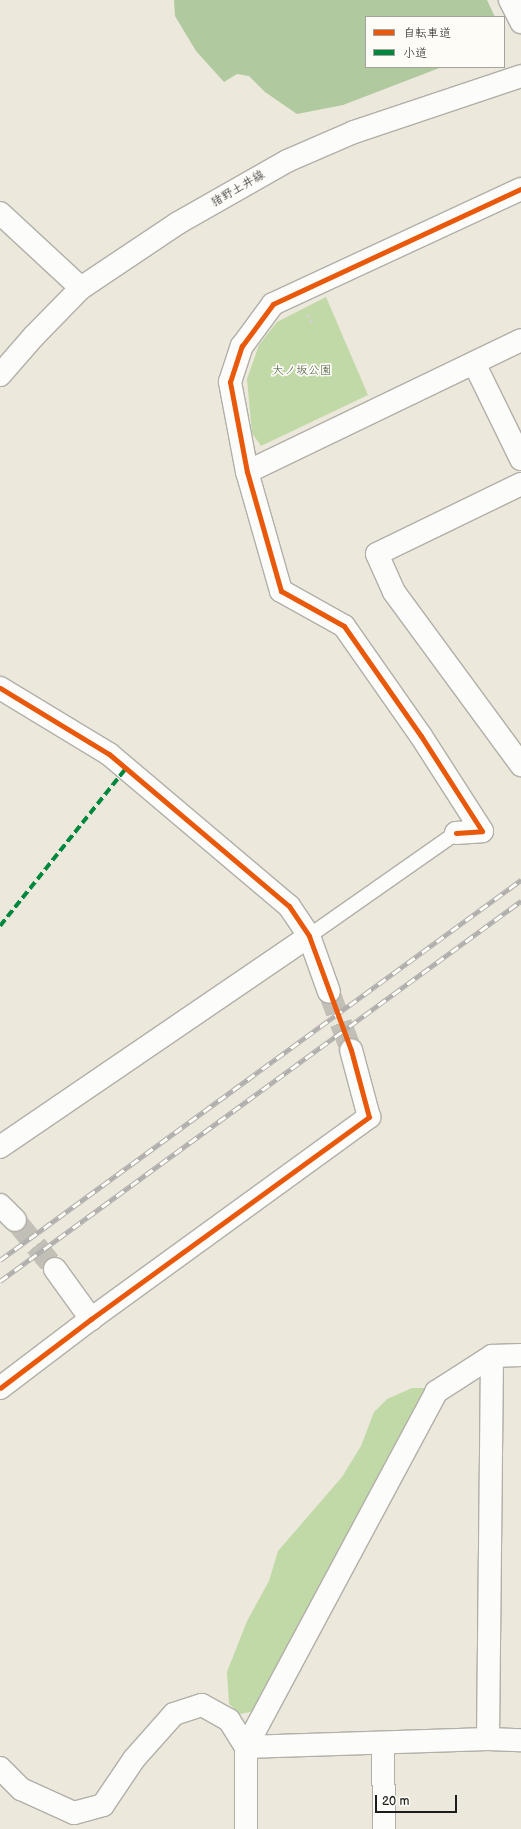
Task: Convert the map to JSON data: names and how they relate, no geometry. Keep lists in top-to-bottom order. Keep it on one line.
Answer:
{"streets":{"street":["猪野土井線"]},"parks":["大ノ坂公園"],"legend":["自転車道","小道"],"scale_bar":"20 m"}
